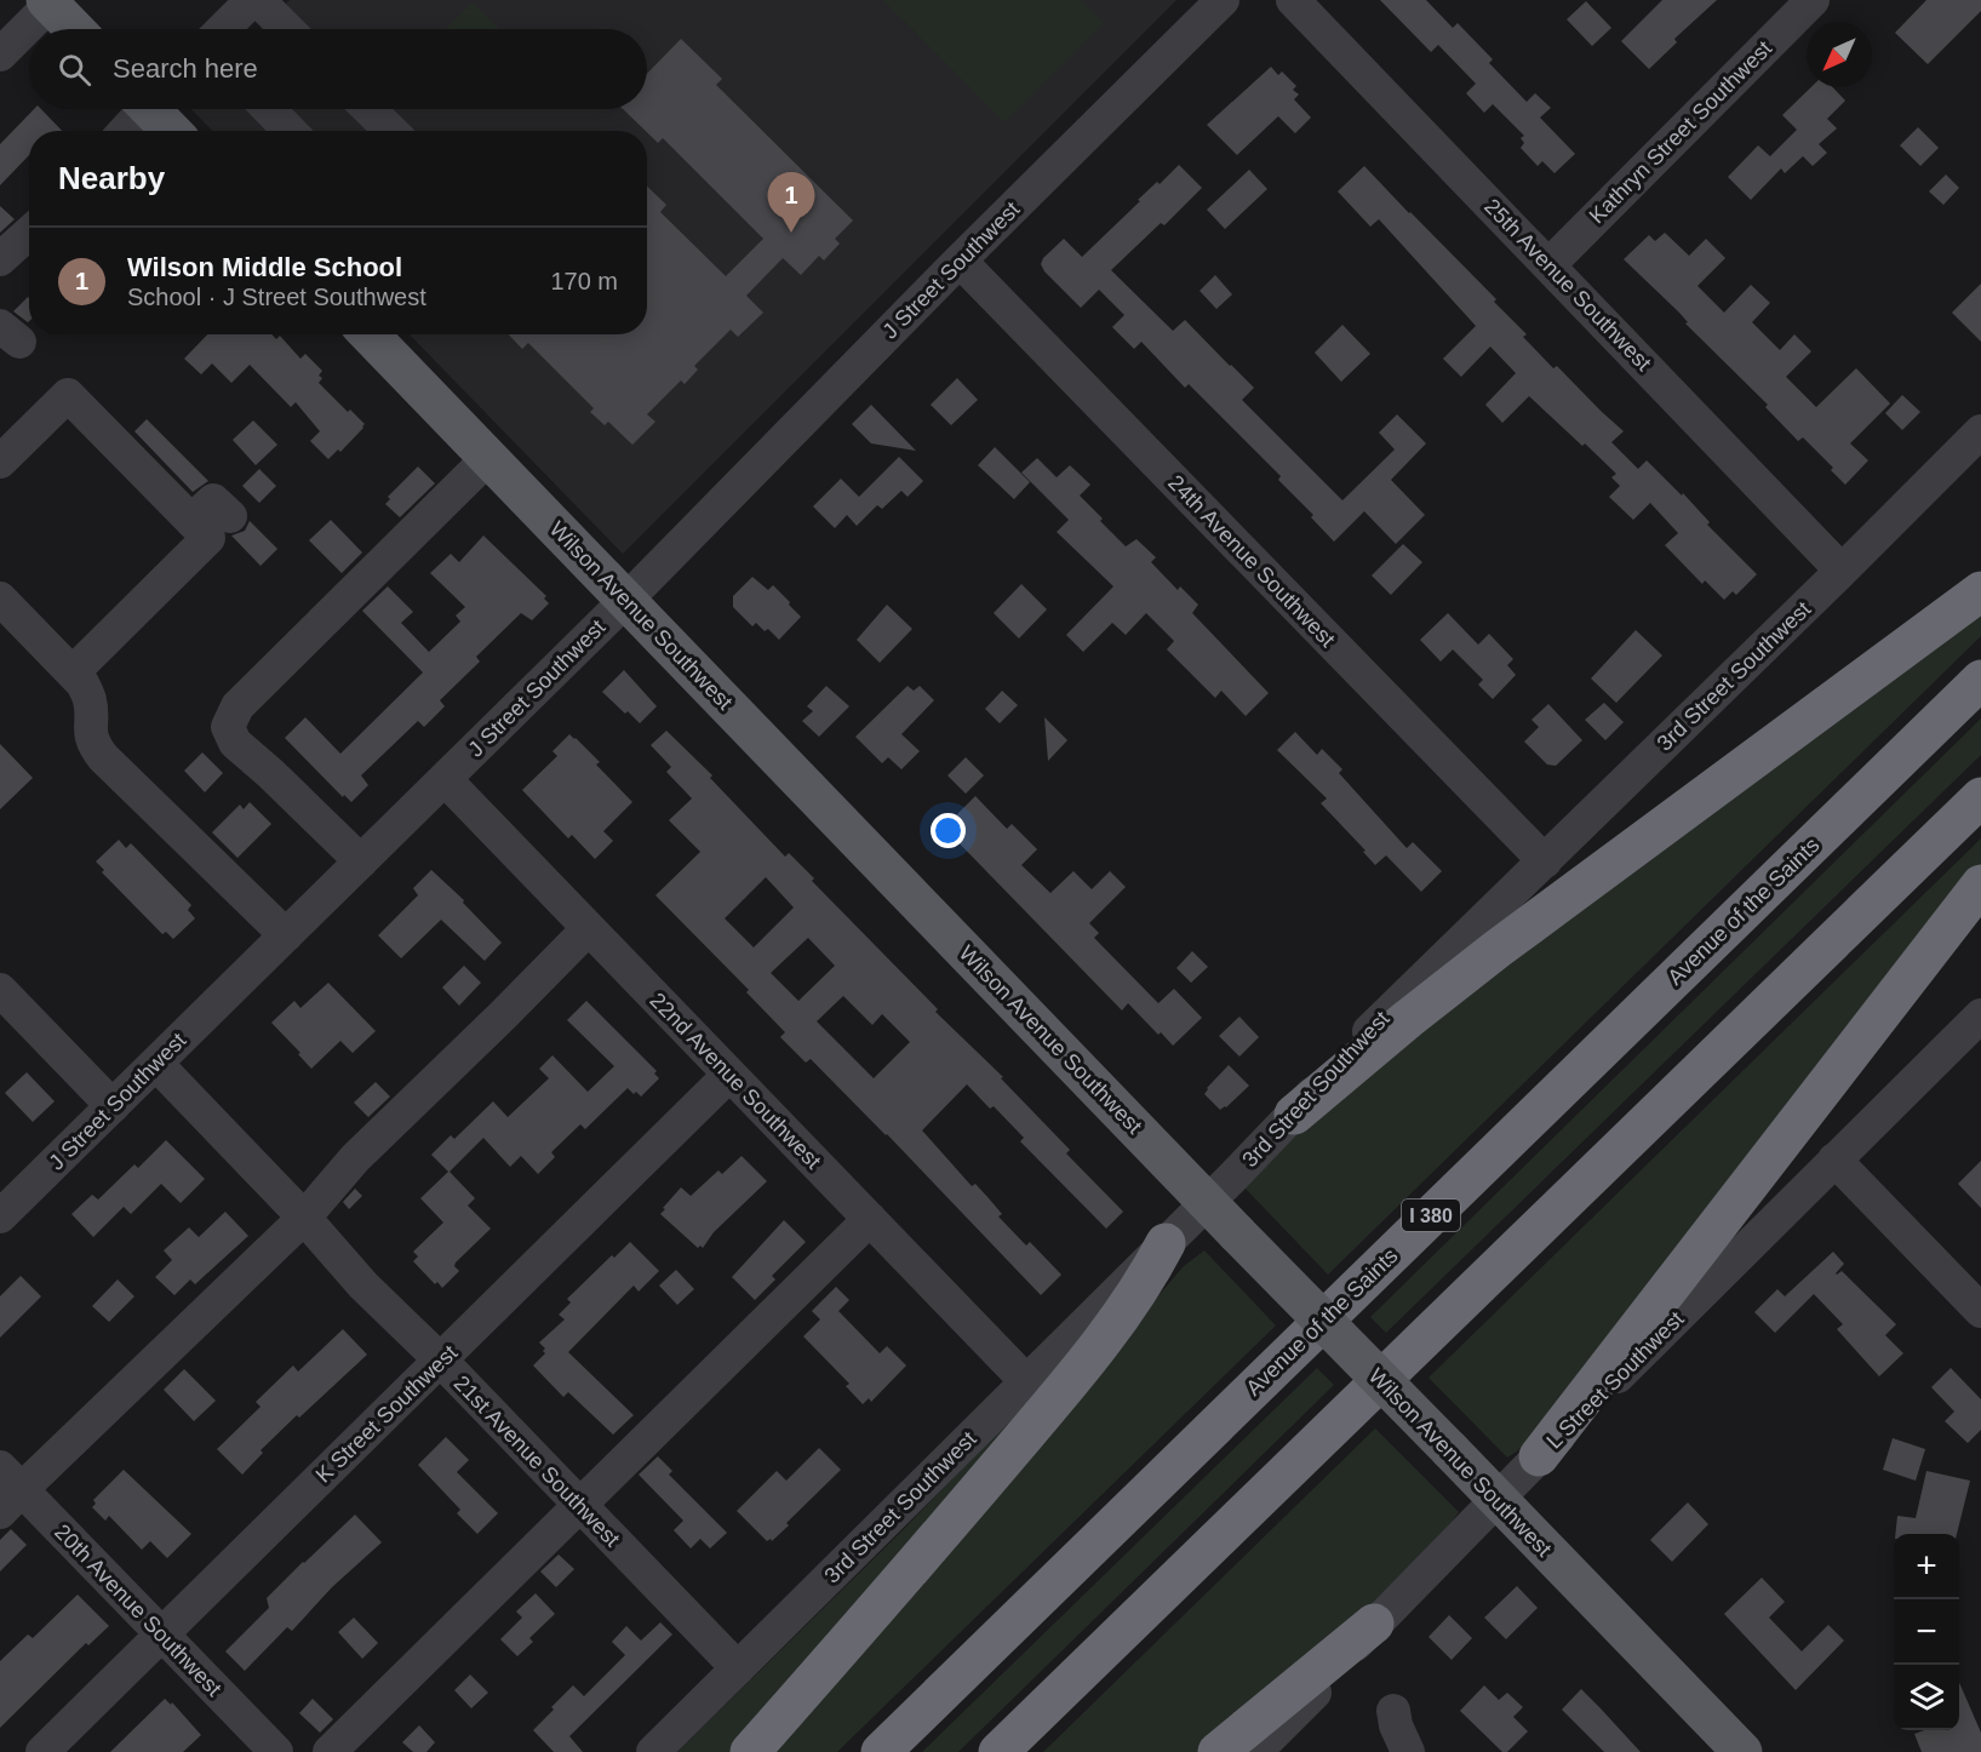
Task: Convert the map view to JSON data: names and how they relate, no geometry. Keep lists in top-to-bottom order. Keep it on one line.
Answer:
{"streets":{"highway":["Avenue of the Saints","I 380"],"main road":["Wilson Avenue Southwest"],"street":["Kathryn Street Southwest","J Street Southwest","25th Avenue Southwest","24th Avenue Southwest","3rd Street Southwest","22nd Avenue Southwest","L Street Southwest","K Street Southwest","21st Avenue Southwest","20th Avenue Southwest"]},"crossings":[["Kathryn Street Southwest","25th Avenue Southwest"],["J Street Southwest","24th Avenue Southwest"],["J Street Southwest","Wilson Avenue Southwest"],["J Street Southwest","22nd Avenue Southwest"],["J Street Southwest","21st Avenue Southwest"],["25th Avenue Southwest","3rd Street Southwest"],["24th Avenue Southwest","3rd Street Southwest"],["Wilson Avenue Southwest","3rd Street Southwest"],["Wilson Avenue Southwest","L Street Southwest"],["3rd Street Southwest","22nd Avenue Southwest"],["3rd Street Southwest","21st Avenue Southwest"],["22nd Avenue Southwest","K Street Southwest"],["K Street Southwest","21st Avenue Southwest"],["K Street Southwest","20th Avenue Southwest"]],"north":"bottom left","page":{"search":"Search here","heading":"Nearby","pins":"1","list":[{"mark":"1","name":"Wilson Middle School","note":"School · J Street Southwest","value":"170 m"}],"map_buttons":["+","−"]}}
